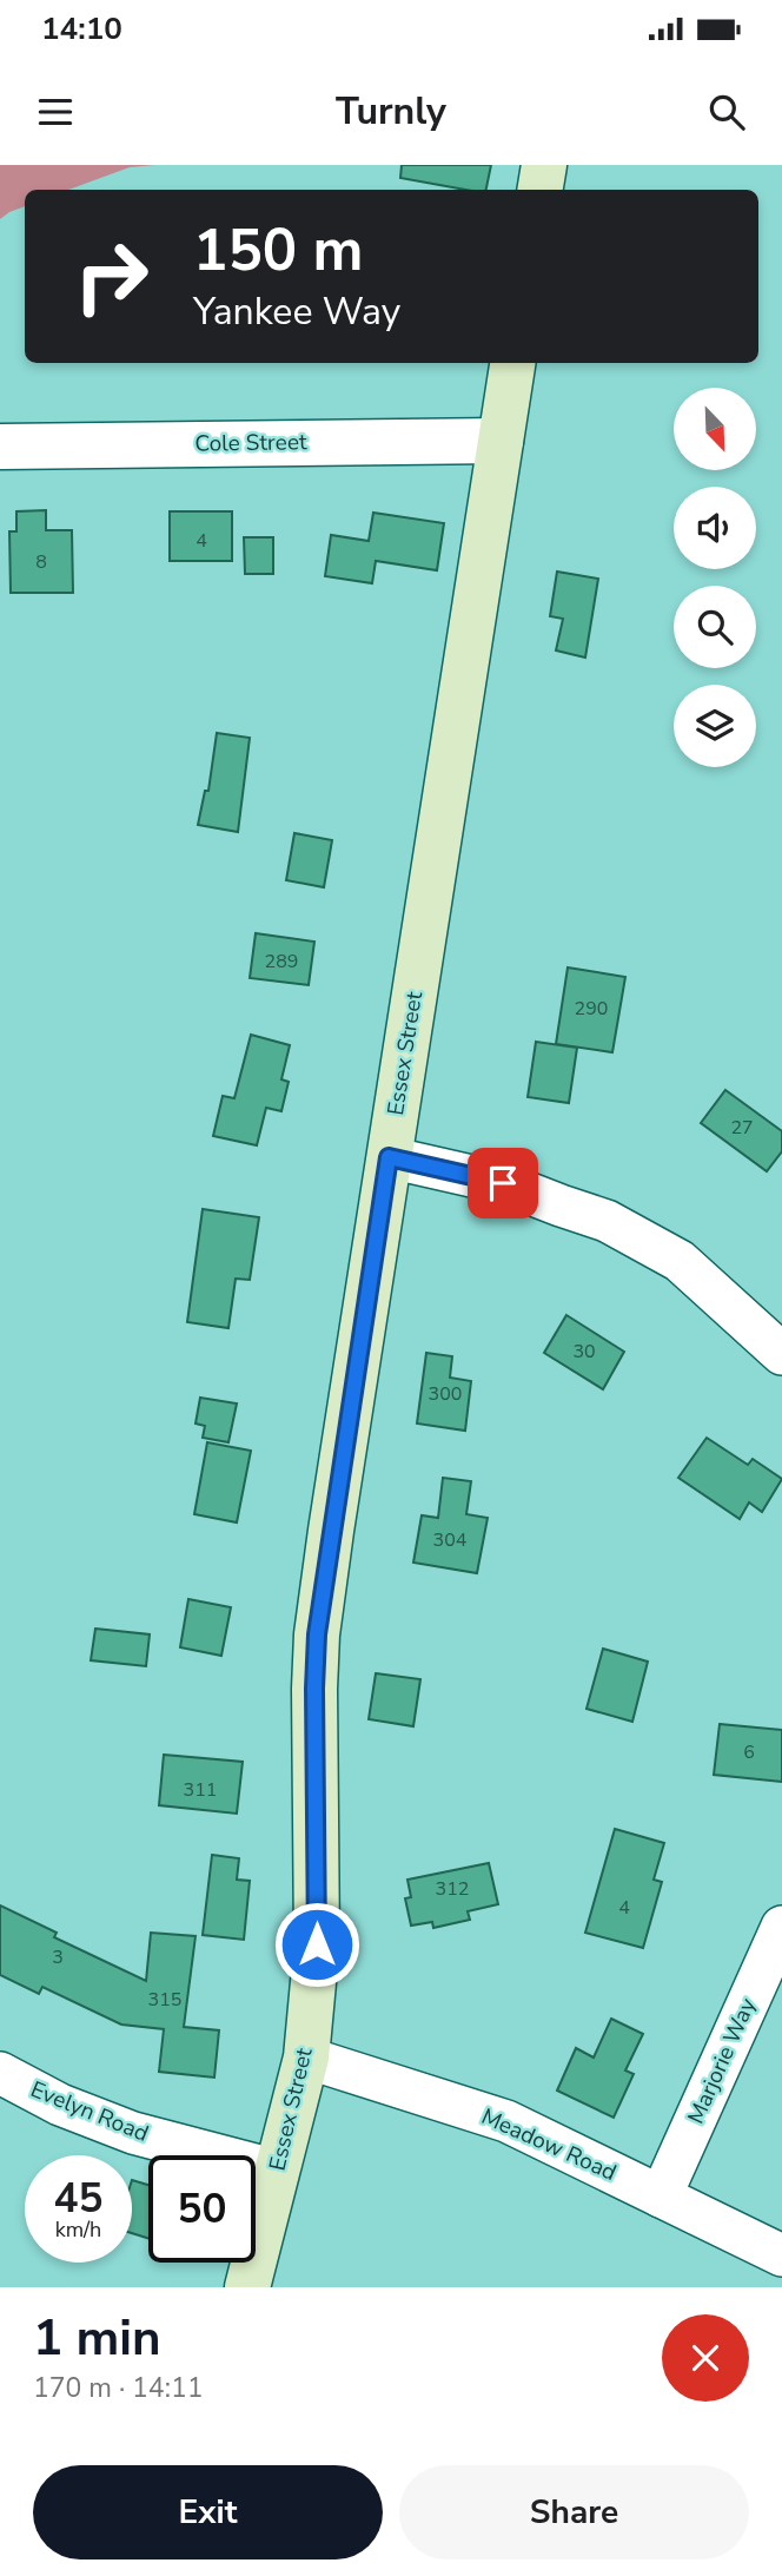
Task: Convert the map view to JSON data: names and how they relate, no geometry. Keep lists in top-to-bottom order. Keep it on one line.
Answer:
{"streets":{"main road":["Essex Street"],"street":["Cole Street","Marjorie Way","Evelyn Road","Meadow Road"]},"crossings":[["Cole Street","Essex Street"],["Essex Street","Evelyn Road"],["Essex Street","Meadow Road"],["Marjorie Way","Meadow Road"]],"house_numbers":["4","8","289","290","27","30","300","304","6","311","312","4","3","315"],"north":"bottom right","page":{"status":"14:10","header":"Turnly","turn":["150 m","Yankee Way"],"speed":"45 km/h","limit":"50","heading":["1 min","170 m · 14:11"],"buttons":["Exit","Share"]}}
